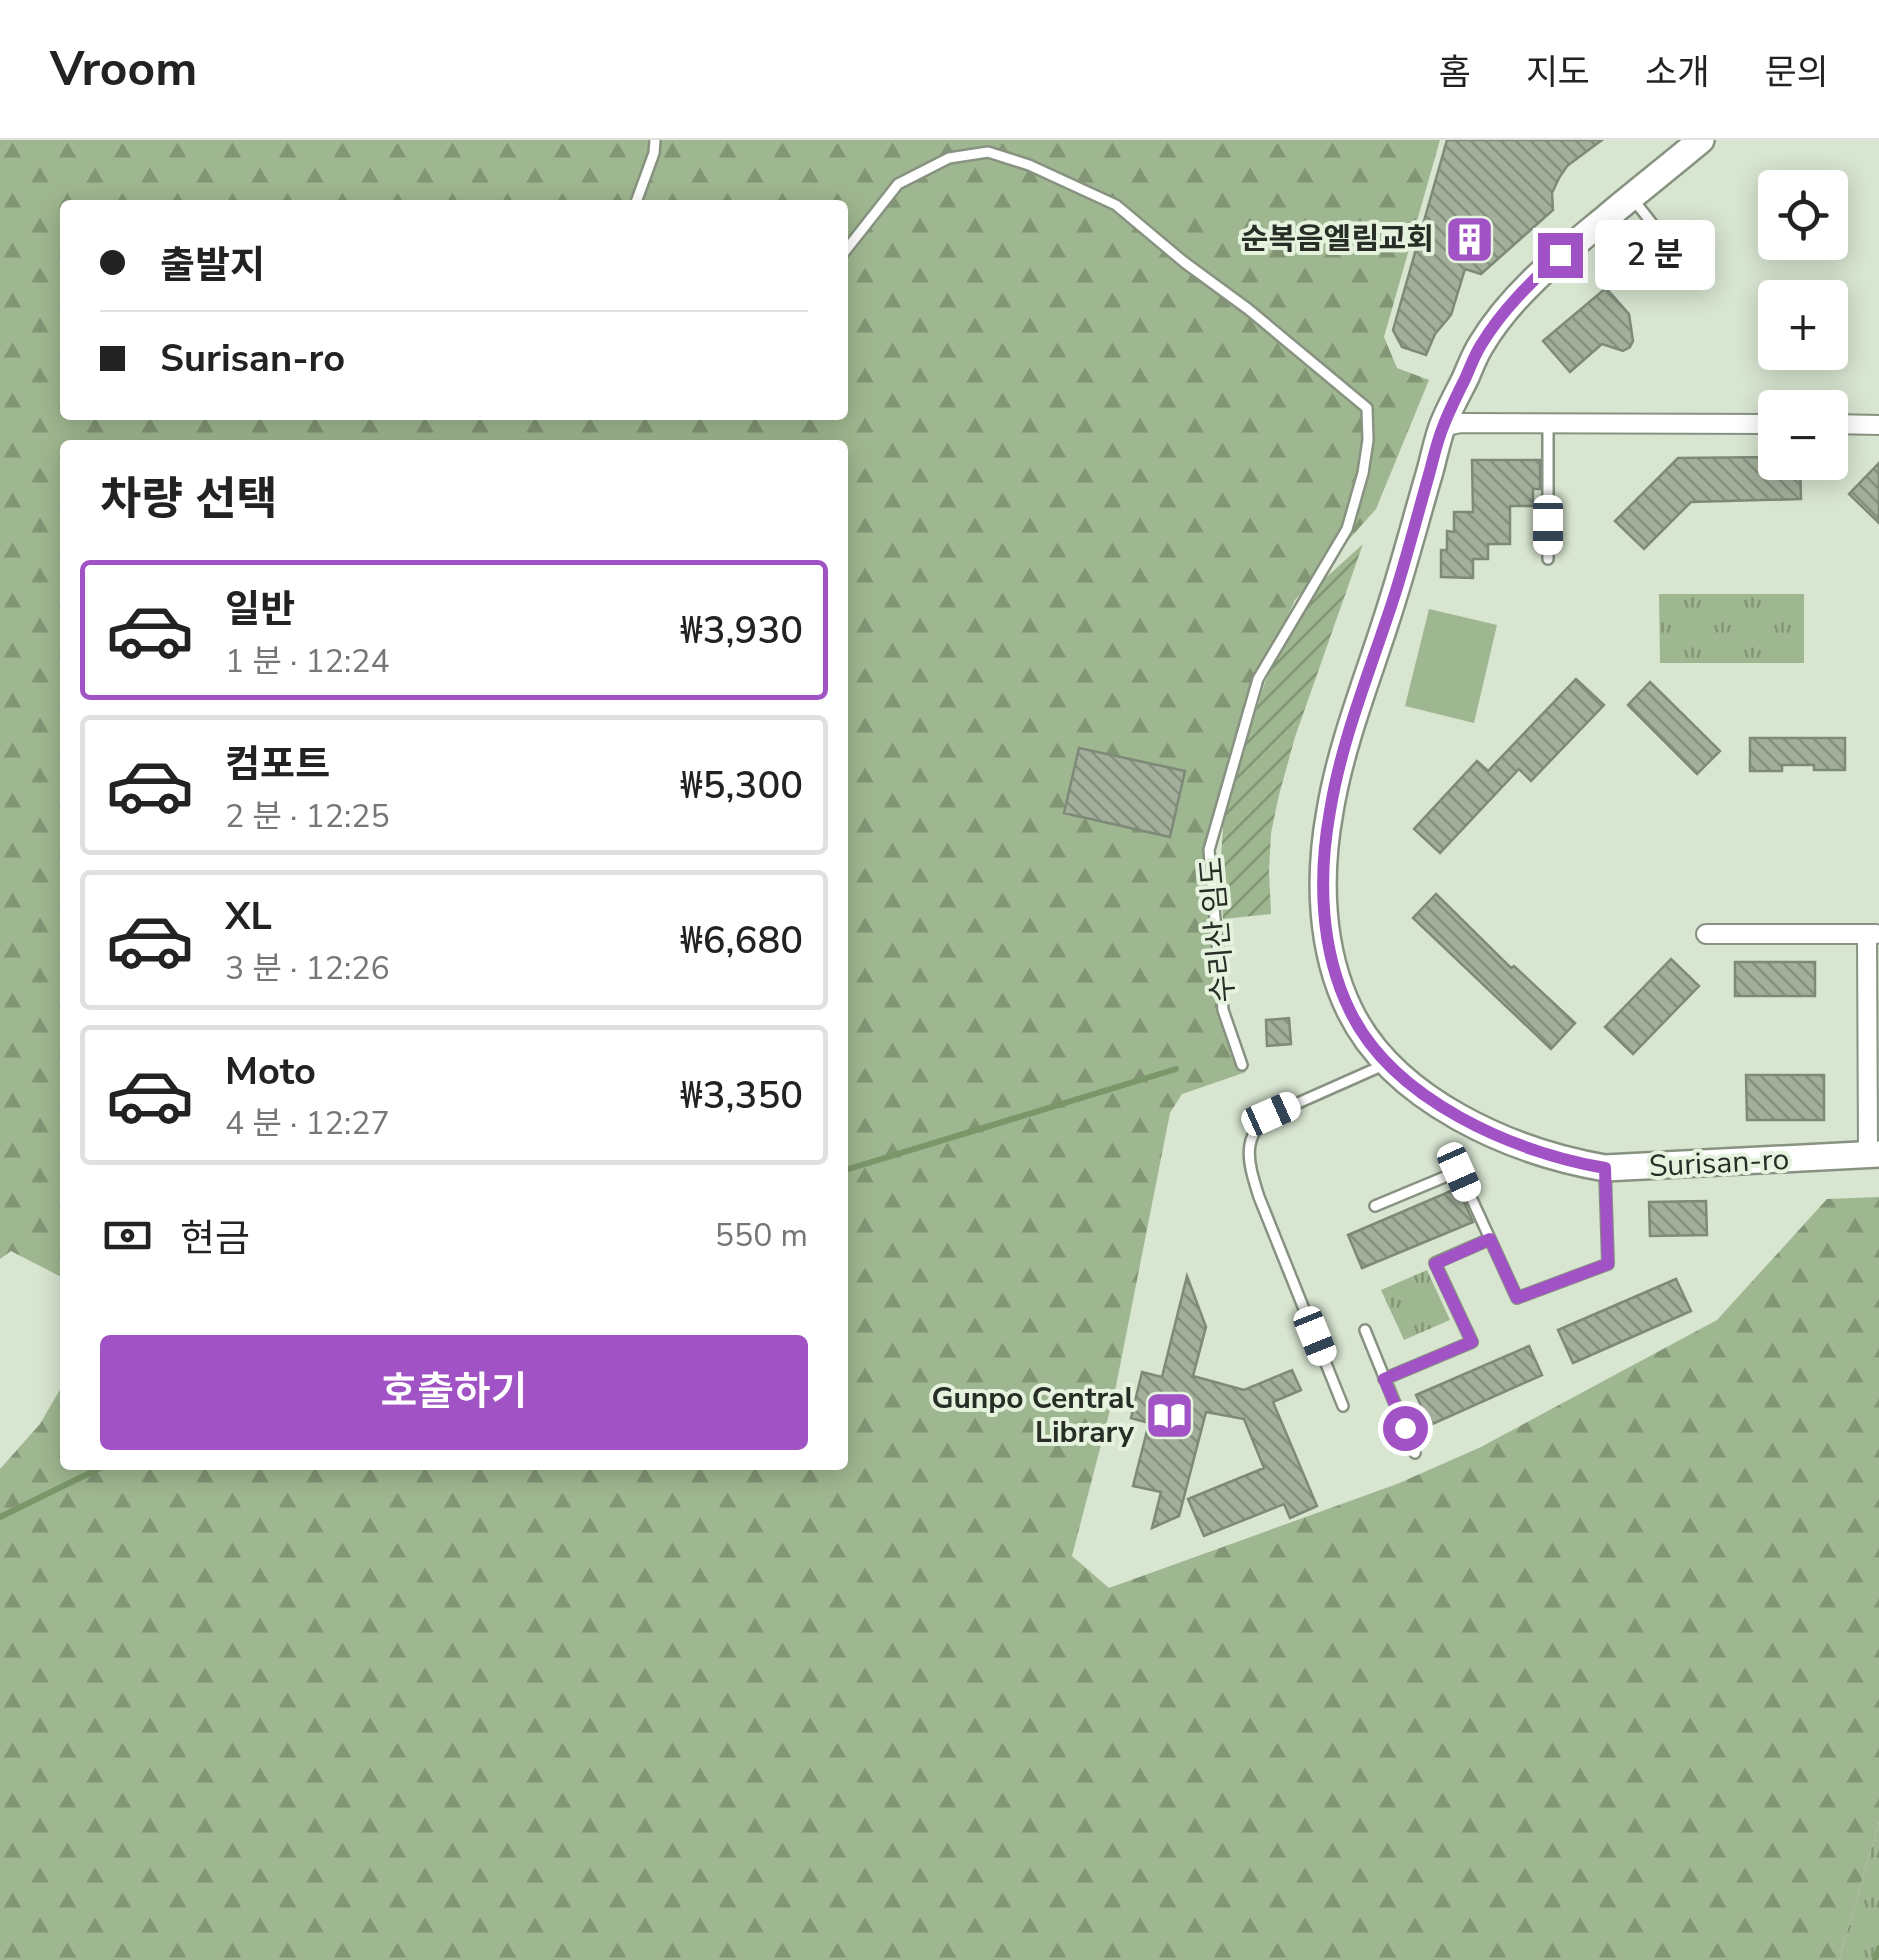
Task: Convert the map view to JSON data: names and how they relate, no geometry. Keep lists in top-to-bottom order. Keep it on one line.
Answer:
{"streets":{"street":["Surisan-ro"],"lane":["수리산 임도"]},"places":{"building":["순복음엘림교회"],"library":["Gunpo Central Library"]},"page":{"header":"Vroom","nav":["홈","지도","소개","문의"],"map_buttons":["+","−"],"banner":["출발지","Surisan-ro"],"bubble":"2 분","heading":"차량 선택","list":[{"name":"일반","note":"1 분 · 12:24","value":"₩3,930"},{"name":"컴포트","note":"2 분 · 12:25","value":"₩5,300"},{"name":"XL","note":"3 분 · 12:26","value":"₩6,680"},{"name":"Moto","note":"4 분 · 12:27","value":"₩3,350"}],"pay":["현금","550 m"],"buttons":"호출하기"}}
